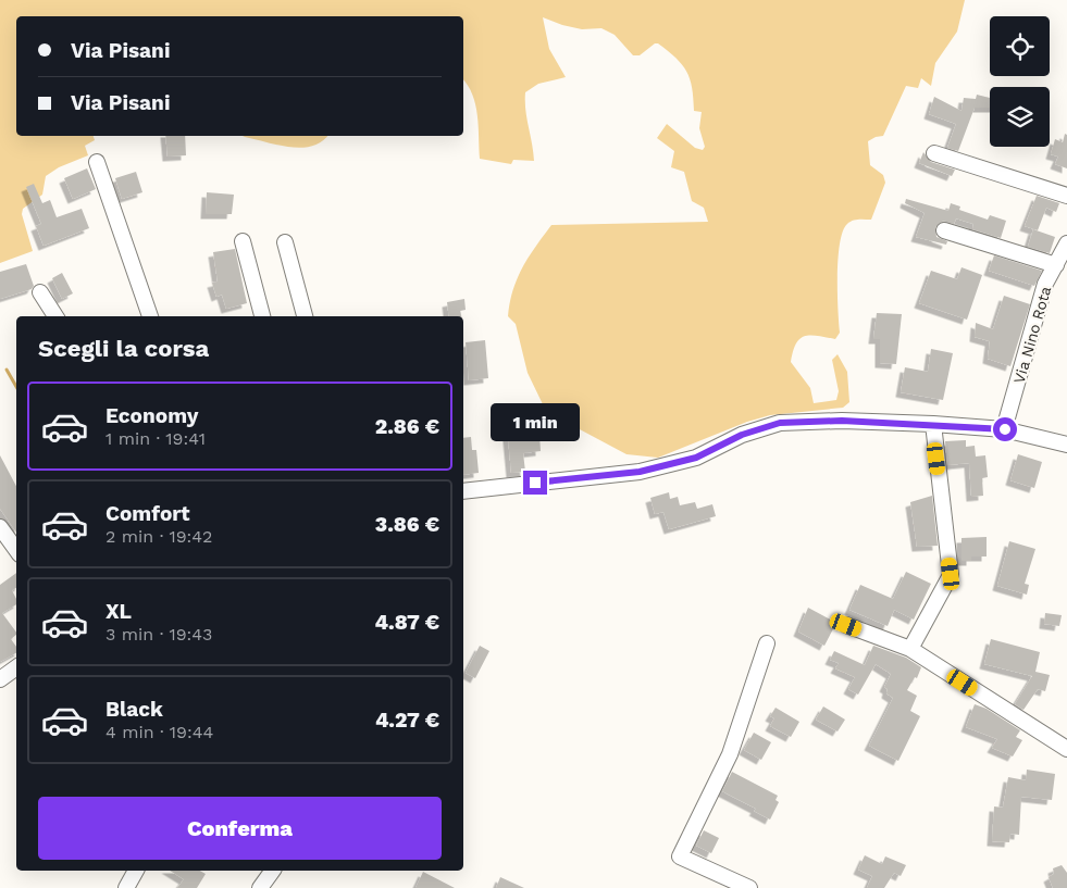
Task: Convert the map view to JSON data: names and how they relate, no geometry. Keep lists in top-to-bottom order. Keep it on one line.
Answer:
{"streets":{"street":["Via Nino Rota"]},"page":{"banner":["Via Pisani","Via Pisani"],"heading":"Scegli la corsa","list":[{"name":"Economy","note":"1 min · 19:41","value":"2.86 €"},{"name":"Comfort","note":"2 min · 19:42","value":"3.86 €"},{"name":"XL","note":"3 min · 19:43","value":"4.87 €"},{"name":"Black","note":"4 min · 19:44","value":"4.27 €"}],"bubble":"1 min","buttons":"Conferma"}}
